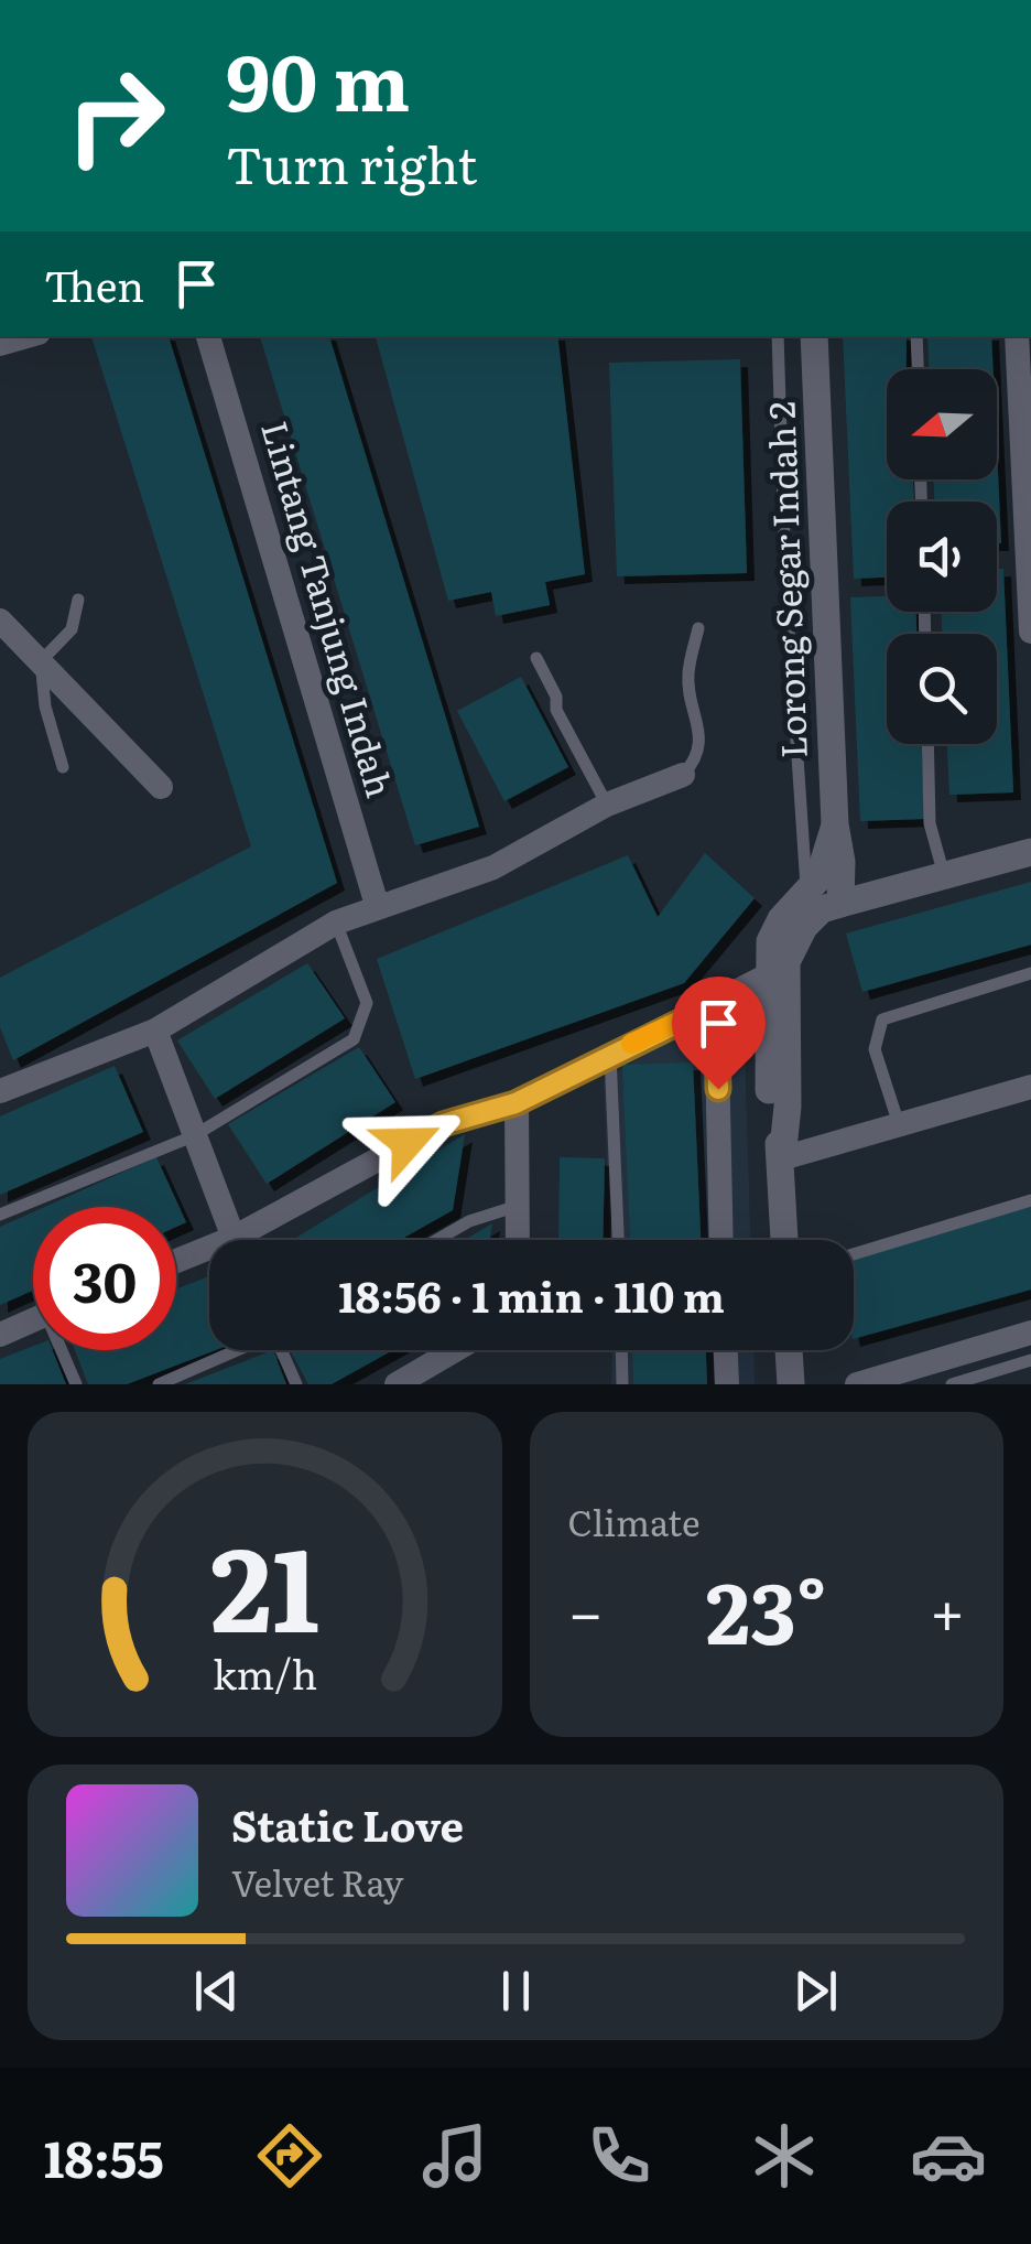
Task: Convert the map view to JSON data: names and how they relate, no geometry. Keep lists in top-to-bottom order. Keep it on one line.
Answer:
{"streets":{"street":["Lorong Segar Indah 2","Lintang Tanjung Indah"]},"north":"left","page":{"turn":["90 m","Turn right"],"then":"Then","limit":"30","trip":"18:56 · 1 min · 110 m","tile":"Climate","heat":["−","23°","+"],"song":["Static Love","Velvet Ray"],"tabs":"18:55","gauge":["21","km/h"]}}
